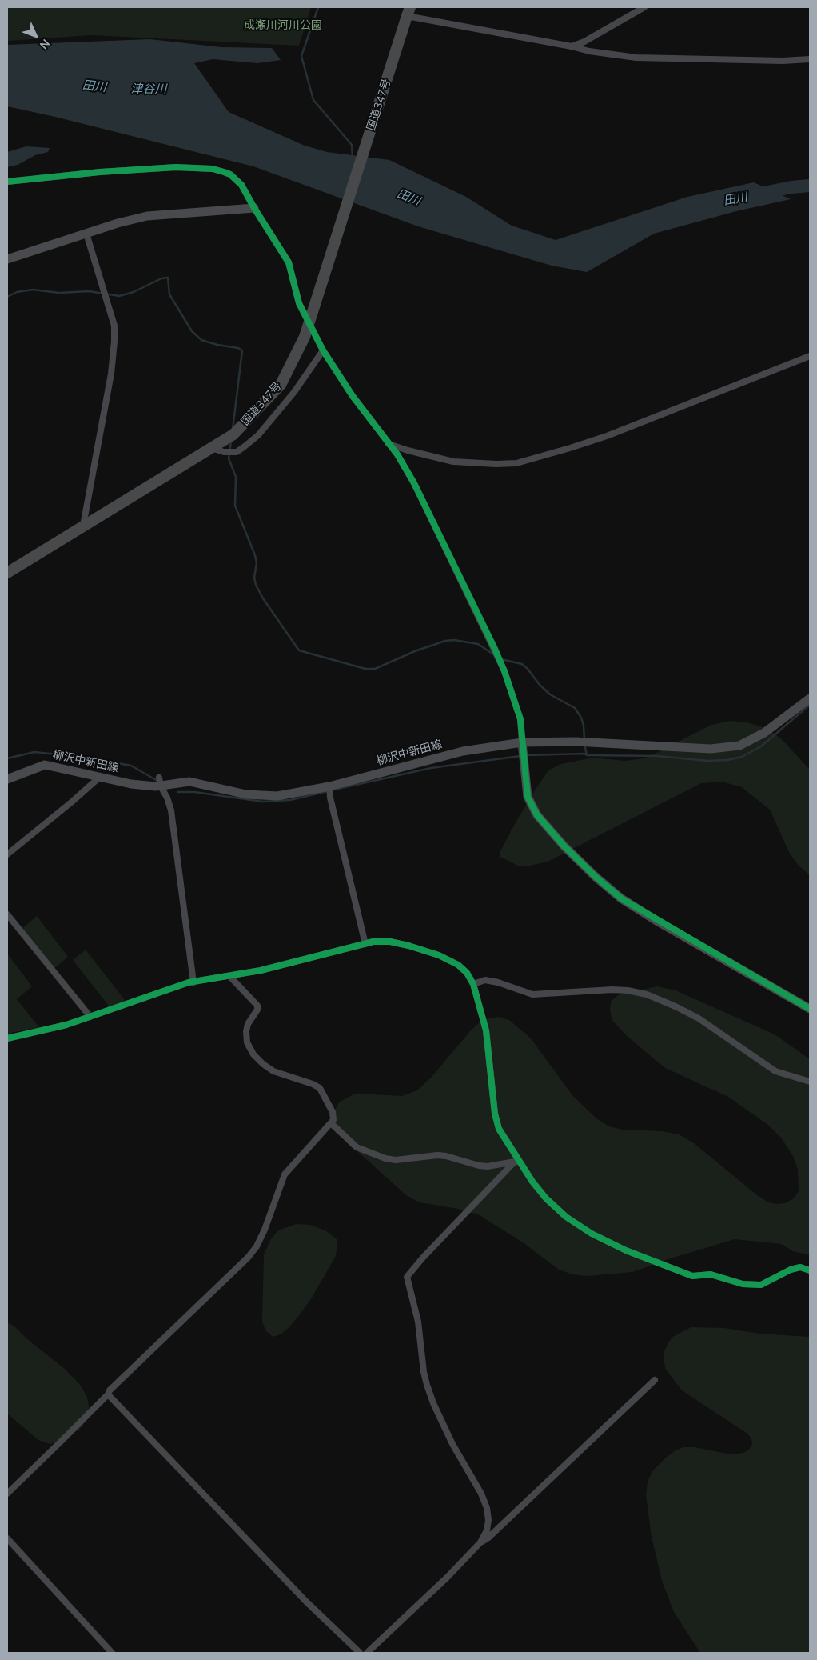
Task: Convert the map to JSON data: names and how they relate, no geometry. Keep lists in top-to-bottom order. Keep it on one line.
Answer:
{"streets":{"highway":["国道347号"],"main road":["柳沢中新田線"]},"water":["田川","津谷川"],"parks":["成瀬川河川公園"],"north":"bottom right"}
